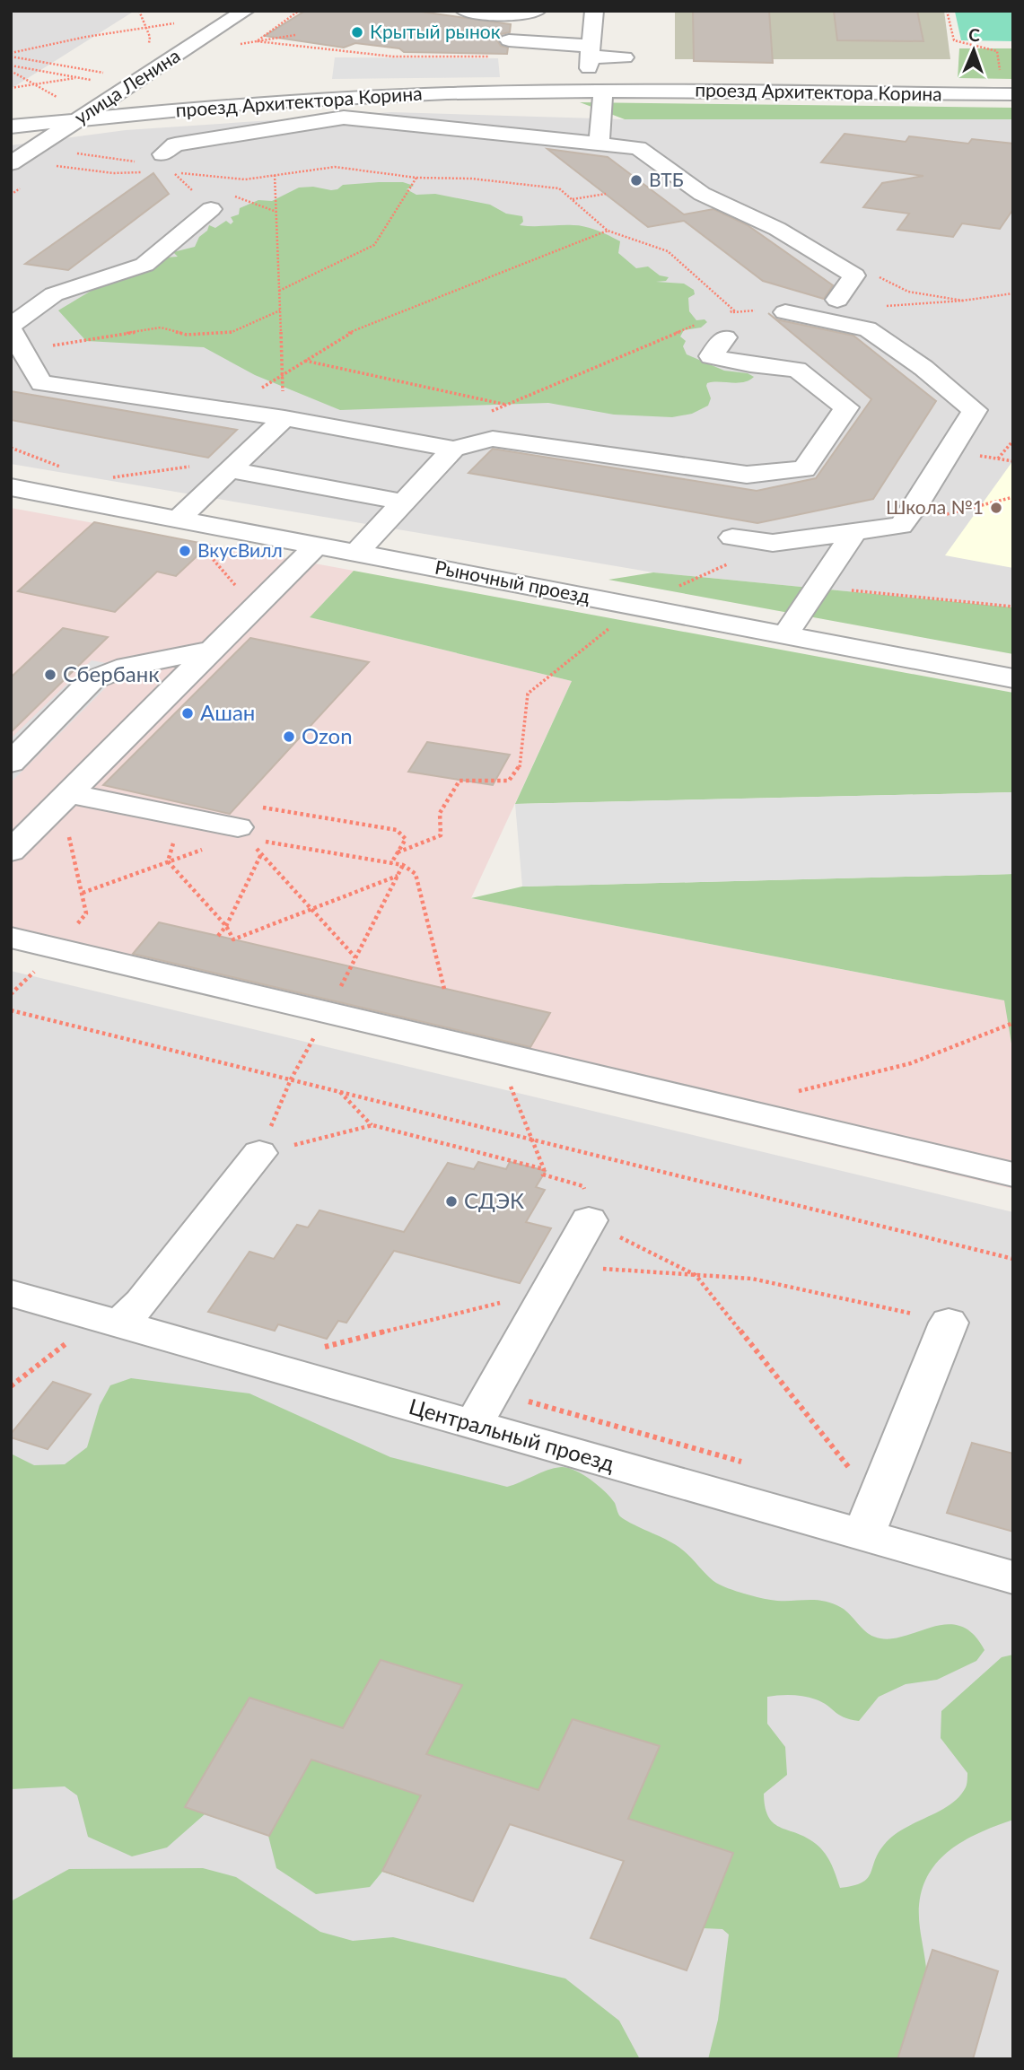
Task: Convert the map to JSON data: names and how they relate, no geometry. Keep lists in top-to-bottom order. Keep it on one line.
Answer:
{"streets":{"street":["улица Ленина","проезд Архитектора Корина","Рыночный проезд","Центральный проезд"]},"crossings":[["улица Ленина","проезд Архитектора Корина"]],"places":["Крытый рынок","ВТБ","Школа №1","ВкусВилл","Сбербанк","Ашан","Ozon","СДЭК"],"north":"top"}
